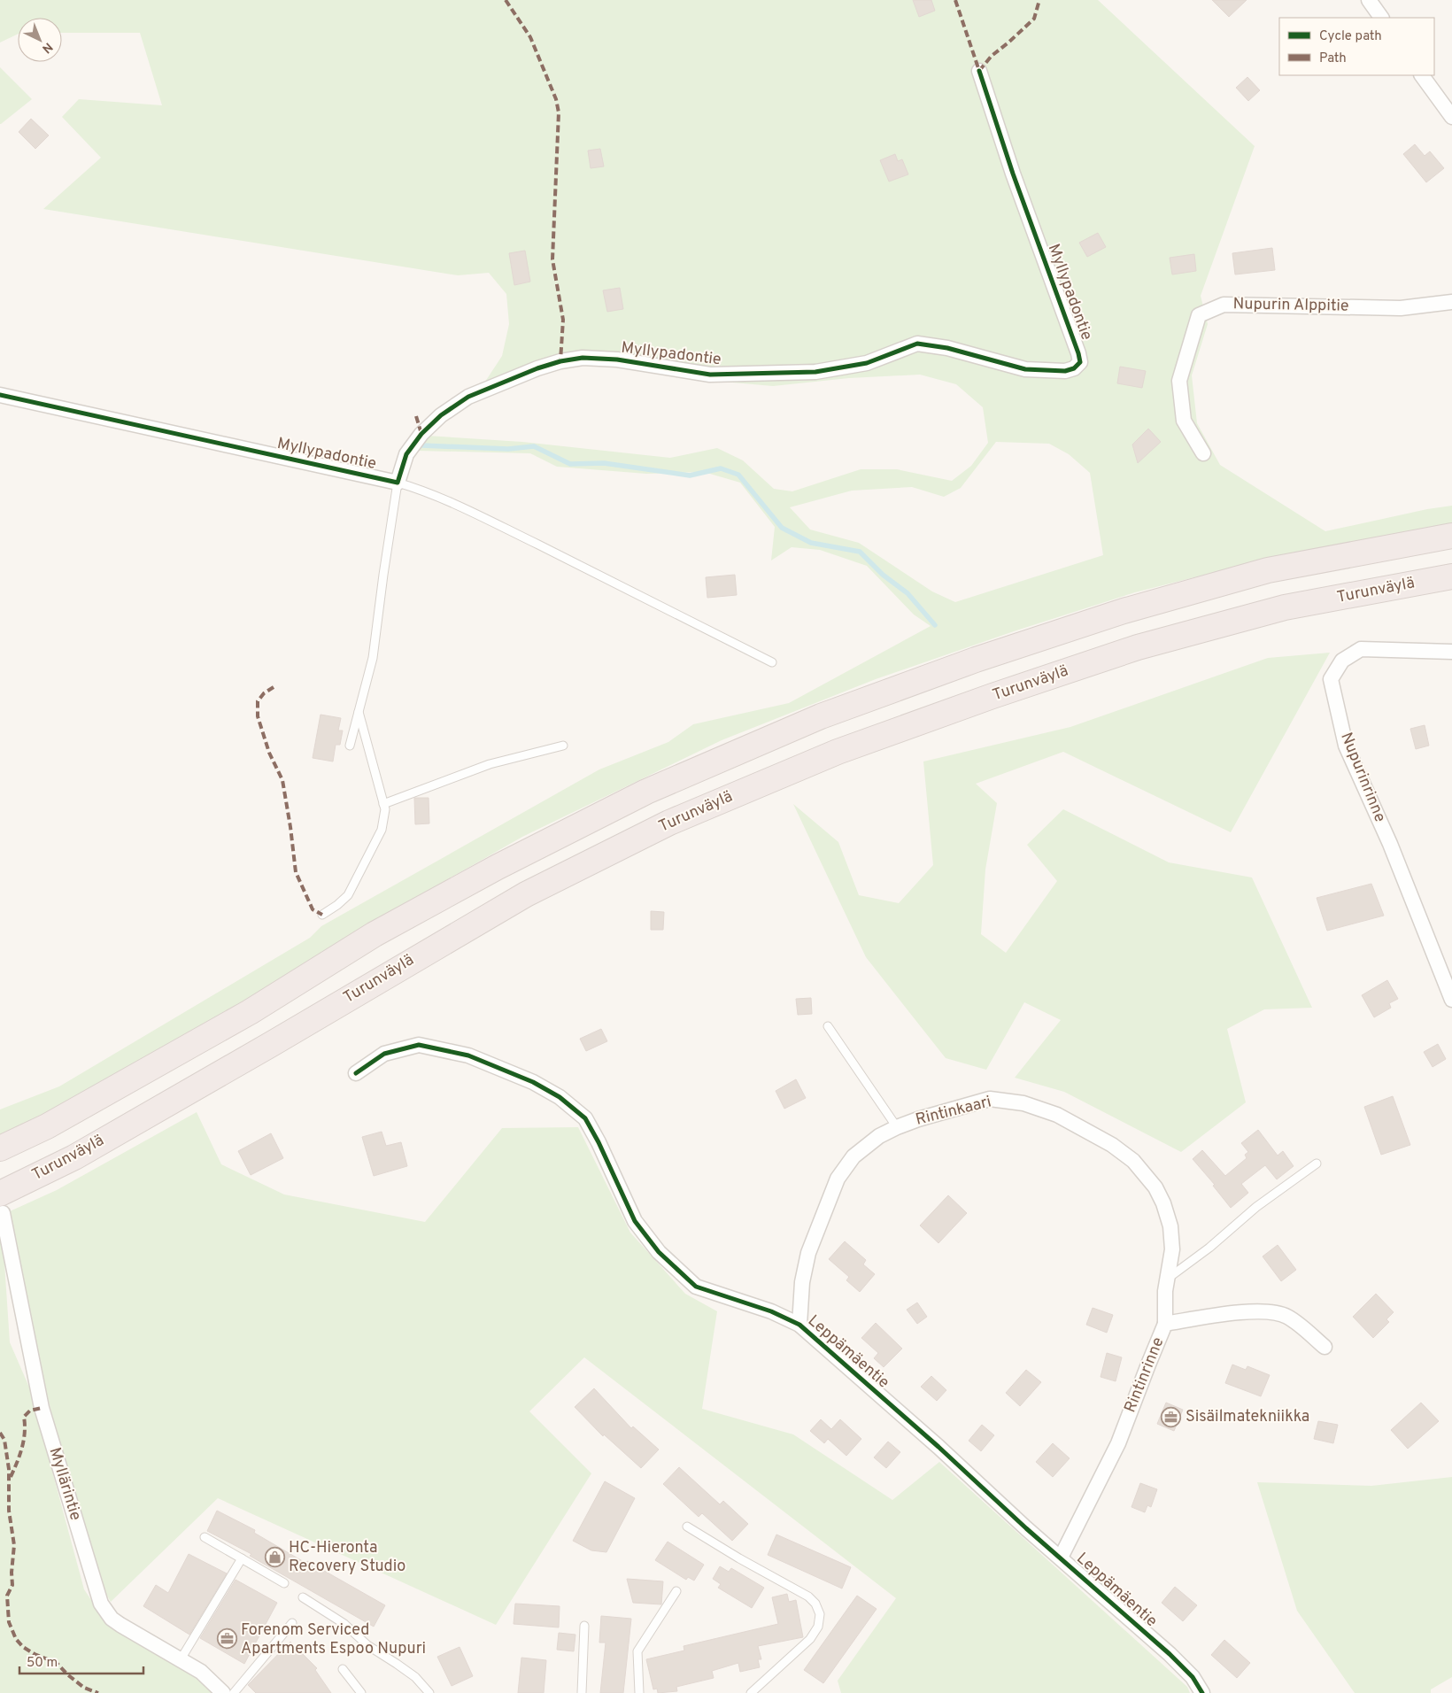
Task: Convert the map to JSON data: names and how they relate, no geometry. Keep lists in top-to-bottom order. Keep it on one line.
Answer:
{"streets":{"highway":["Turunväylä"],"street":["Myllypadontie","Nupurin Alppitie","Nupurinrinne","Rintinkaari","Leppämäentie","Rintinrinne","Myllärintie"]},"crossings":[["Turunväylä","Myllärintie"],["Rintinkaari","Leppämäentie"],["Rintinkaari","Rintinrinne"],["Leppämäentie","Rintinrinne"]],"places":{"office":["Sisäilmatekniikka","Forenom Serviced Apartments Espoo Nupuri"],"shop":["HC-Hieronta Recovery Studio"]},"legend":["Cycle path","Path"],"scale_bar":"50 m","north":"bottom right"}
